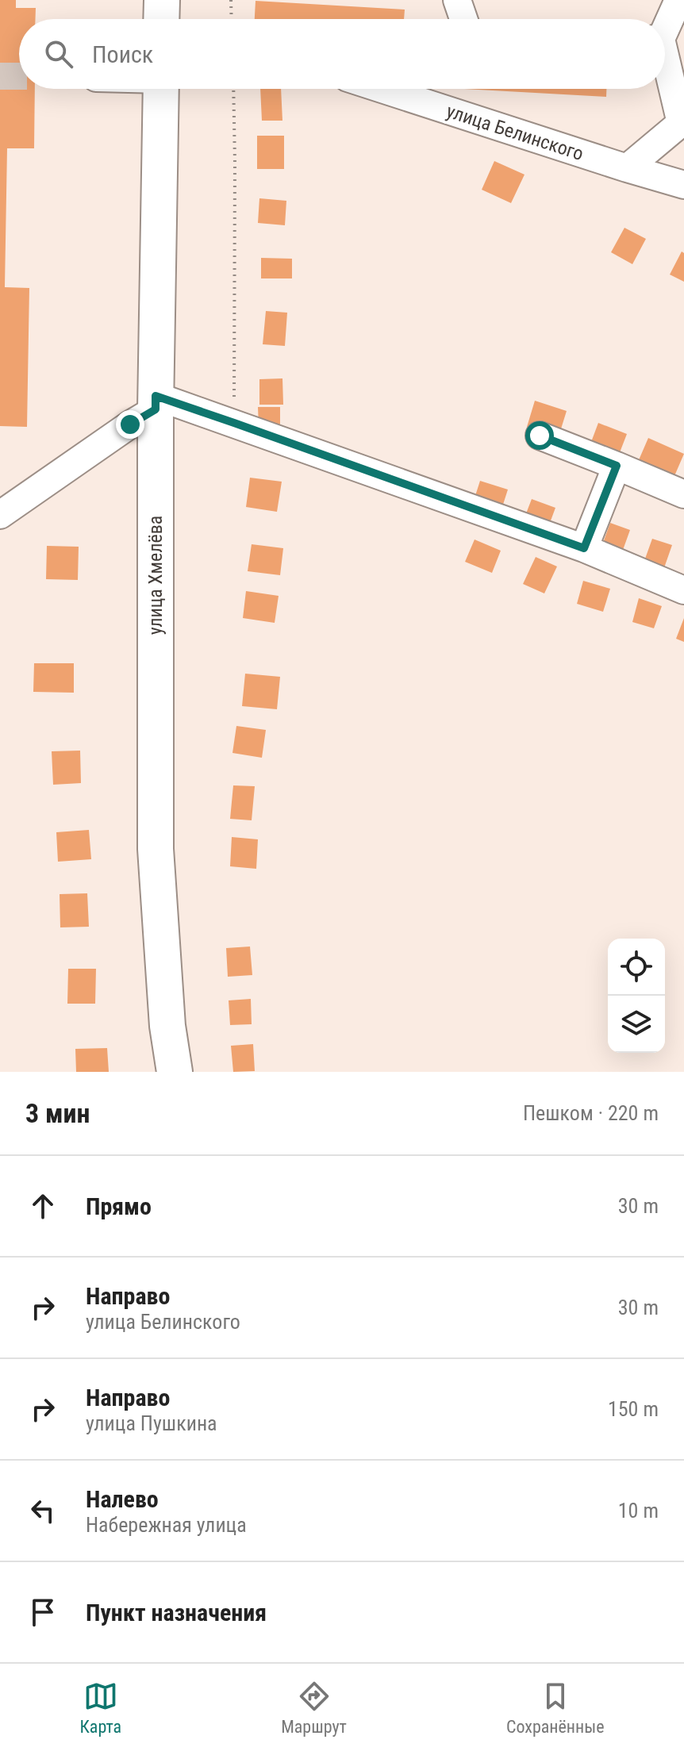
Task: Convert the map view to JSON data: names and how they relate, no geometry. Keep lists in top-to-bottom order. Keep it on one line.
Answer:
{"streets":{"main road":["улица Хмелёва"],"street":["улица Белинского"]},"page":{"search":"Поиск","heading":["3 мин","Пешком · 220 m"],"list":[["Прямо","30 m"],["Направо","улица Белинского","30 m"],["Направо","улица Пушкина","150 m"],["Налево","Набережная улица","10 m"],"Пункт назначения"],"nav":["Карта","Маршрут","Сохранённые"]}}
